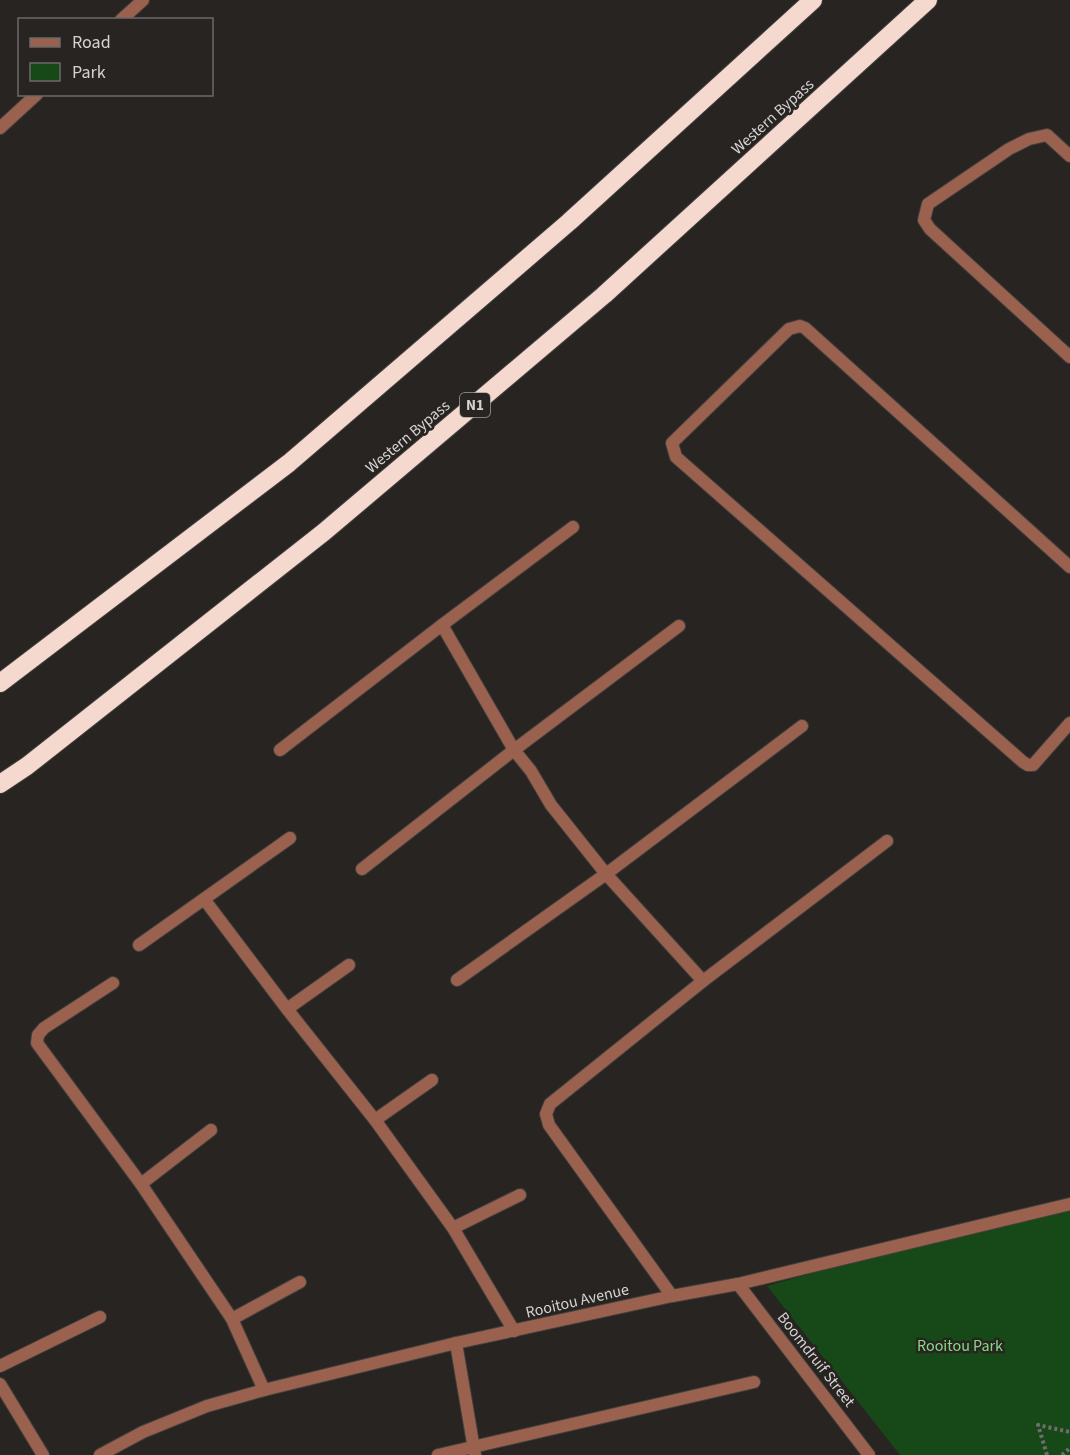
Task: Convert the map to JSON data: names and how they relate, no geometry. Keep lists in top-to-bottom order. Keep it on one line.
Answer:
{"streets":{"highway":["Western Bypass","N1"],"street":["Rooitou Avenue","Boomdruif Street"]},"crossings":[["Rooitou Avenue","Boomdruif Street"]],"parks":["Rooitou Park"],"legend":["Road","Park"]}
